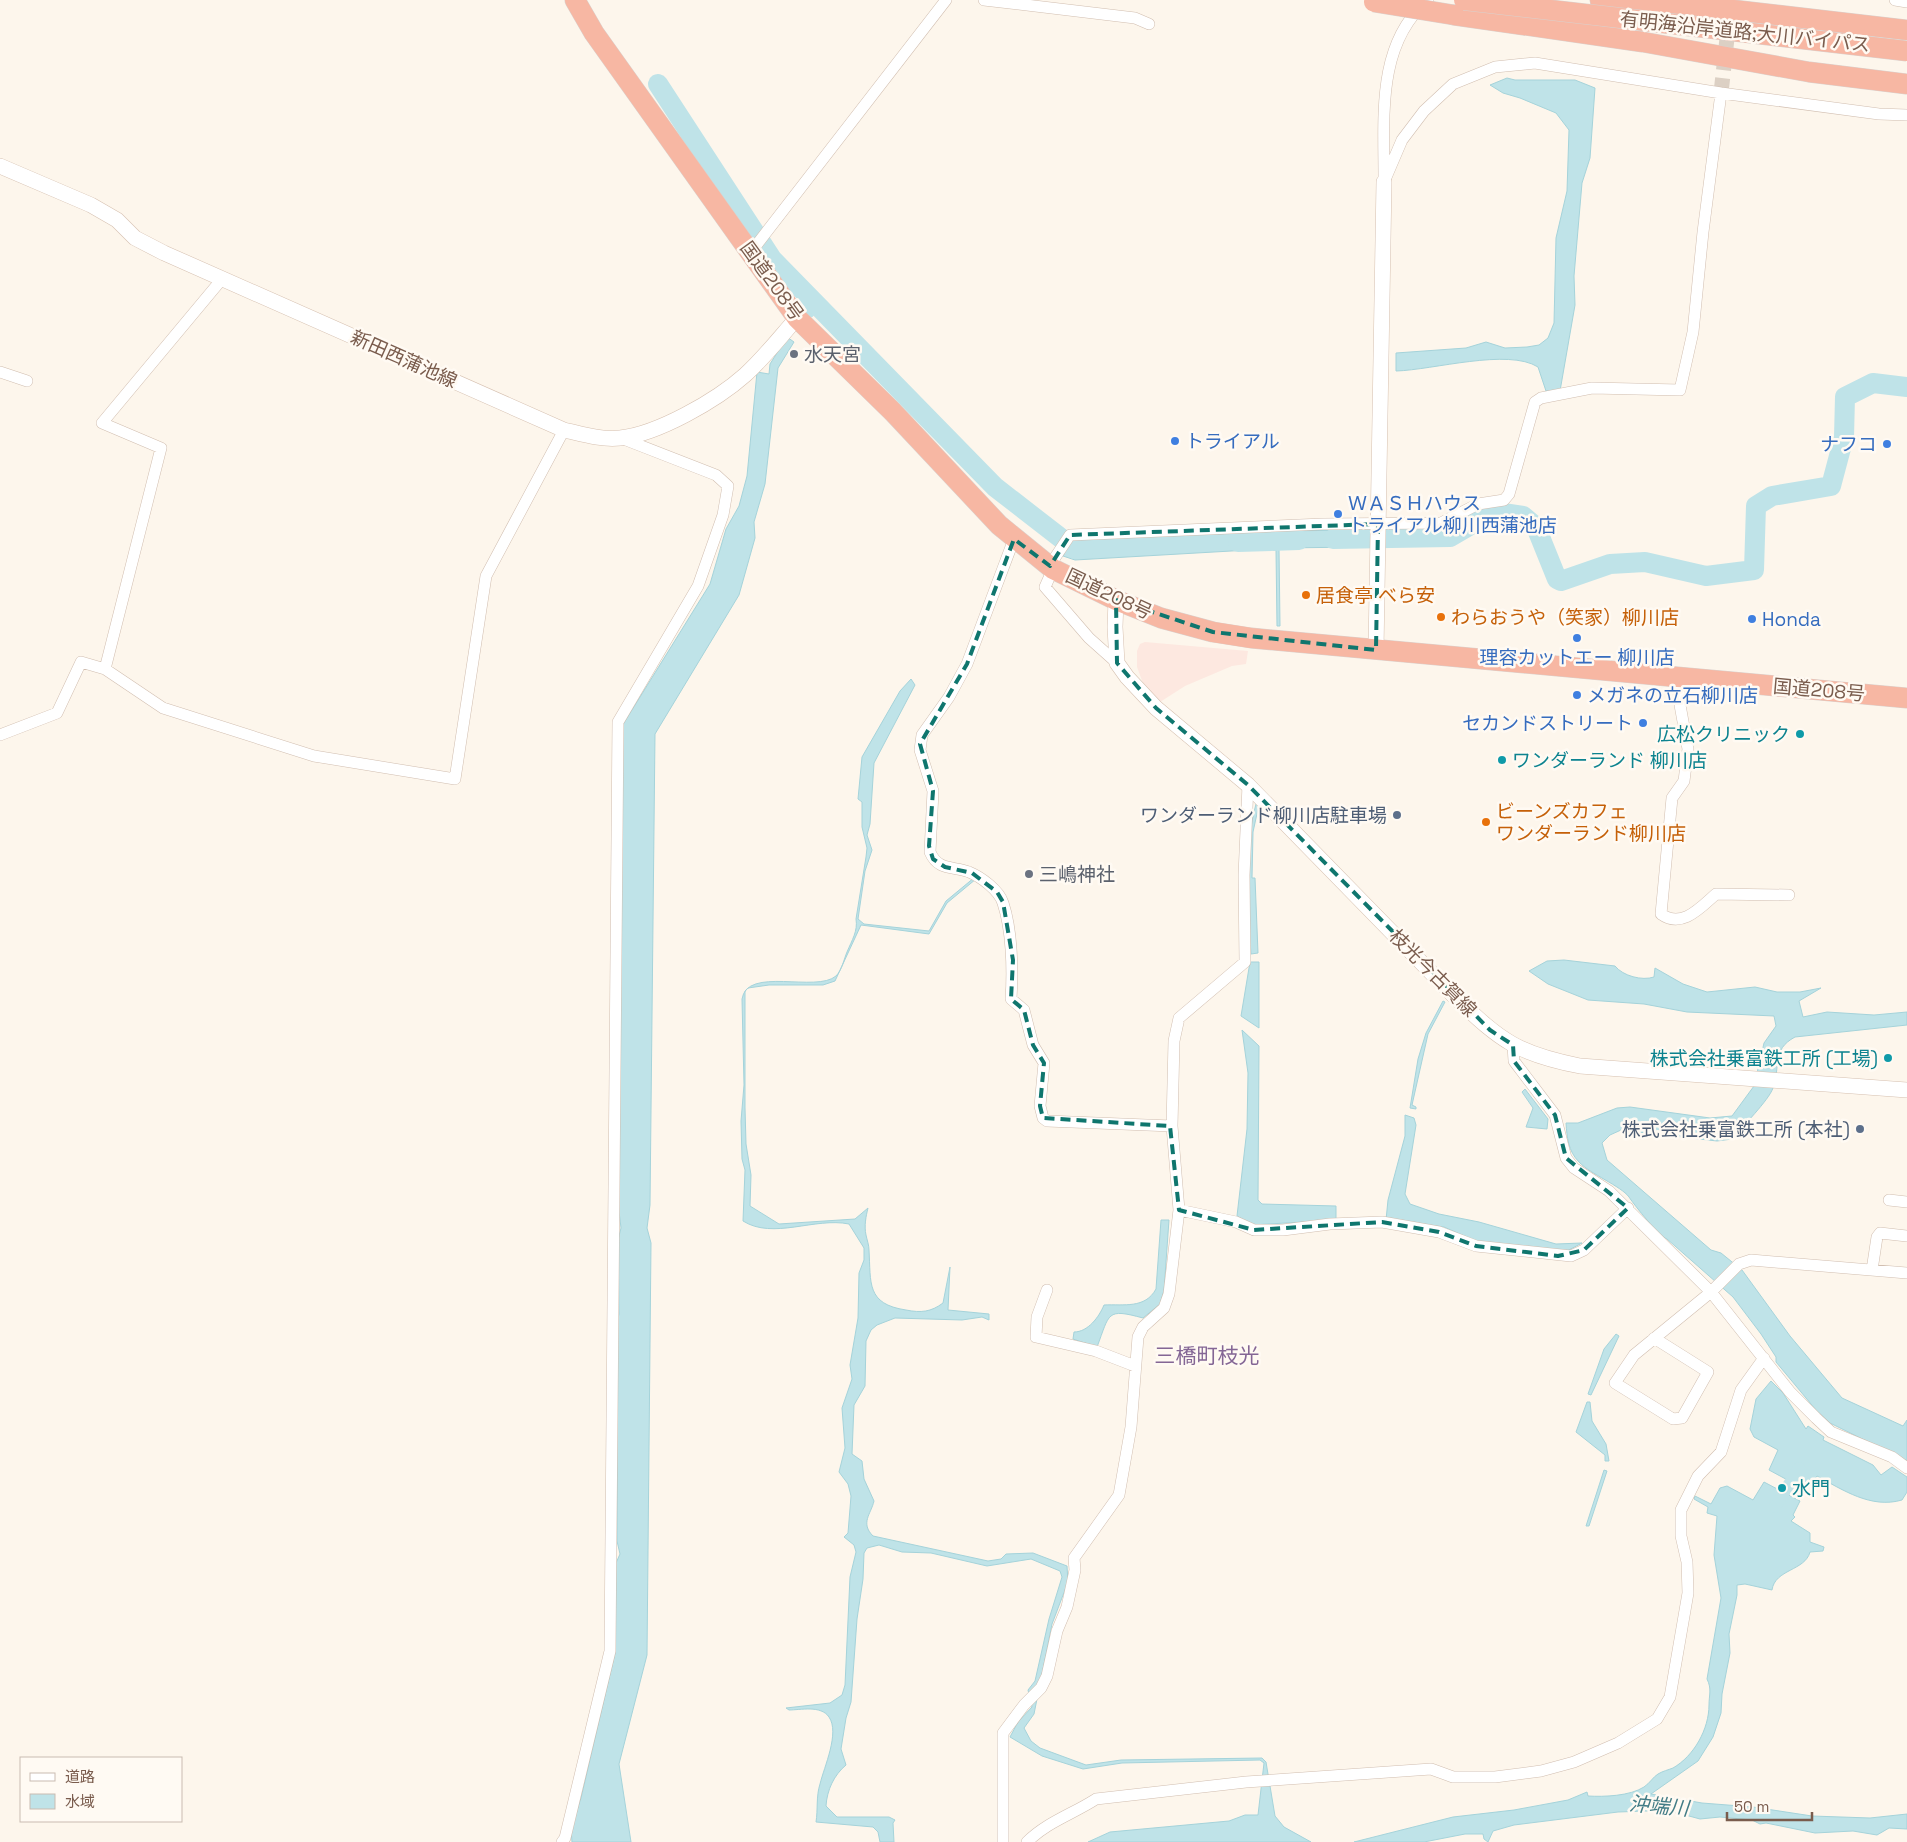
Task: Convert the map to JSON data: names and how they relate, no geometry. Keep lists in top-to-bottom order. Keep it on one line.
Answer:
{"streets":{"highway":["有明海沿岸道路;大川バイパス","国道208号"],"main road":["新田西蒲池線","枝光今古賀線"]},"crossings":[["国道208号","新田西蒲池線"]],"districts":["三橋町枝光"],"water":["沖端川"],"places":["水天宮","トライアル","ナフコ","ＷＡＳＨハウス トライアル柳川西蒲池店","居食亭 べら安","わらおうや（笑家）柳川店","Honda","理容カットエー 柳川店","メガネの立石柳川店","セカンドストリート","広松クリニック","ワンダーランド 柳川店","ワンダーランド柳川店駐車場","ビーンズカフェ ワンダーランド柳川店","三嶋神社","株式会社乗富鉄工所 (工場)","株式会社乗富鉄工所 (本社)","水門"],"legend":["道路","水域"],"scale_bar":"50 m"}
